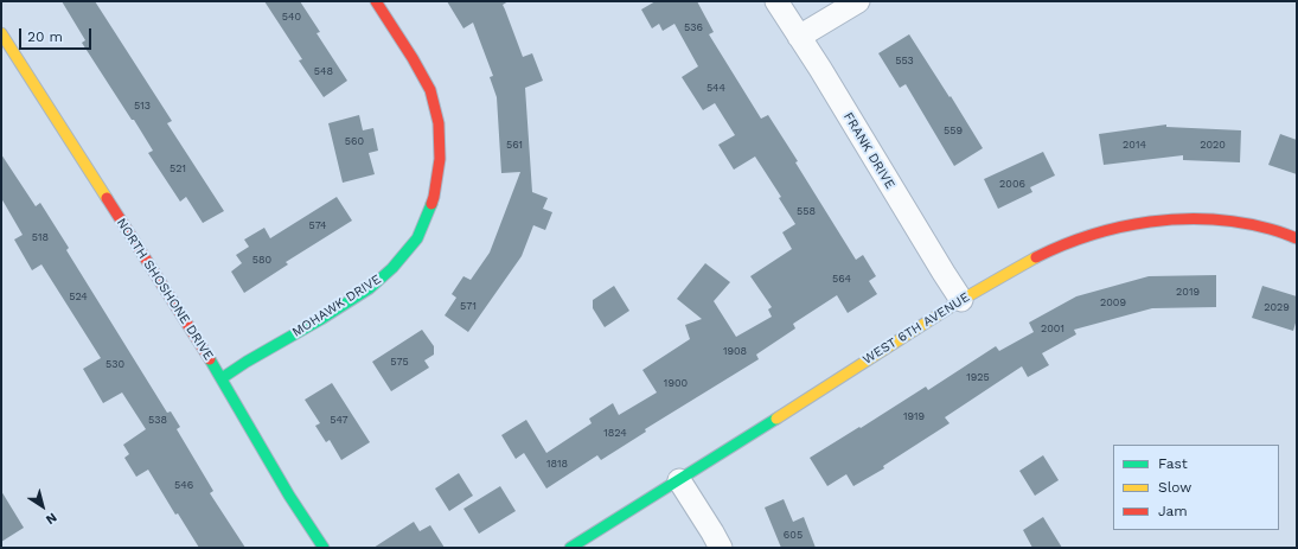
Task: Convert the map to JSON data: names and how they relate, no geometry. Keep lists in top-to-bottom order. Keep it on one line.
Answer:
{"streets":{"street":["FRANK DRIVE","NORTH SHOSHONE DRIVE","MOHAWK DRIVE","WEST 6TH AVENUE"]},"crossings":[["FRANK DRIVE","WEST 6TH AVENUE"],["NORTH SHOSHONE DRIVE","MOHAWK DRIVE"]],"house_numbers":["540","536","553","548","544","513","559","560","561","2014","2020","521","2006","558","574","518","580","564","2019","524","2009","571","2029","2001","1908","575","530","1925","1900","1919","538","547","1824","1818","546","605"],"legend":["Fast","Slow","Jam"],"scale_bar":"20 m","north":"bottom right"}
